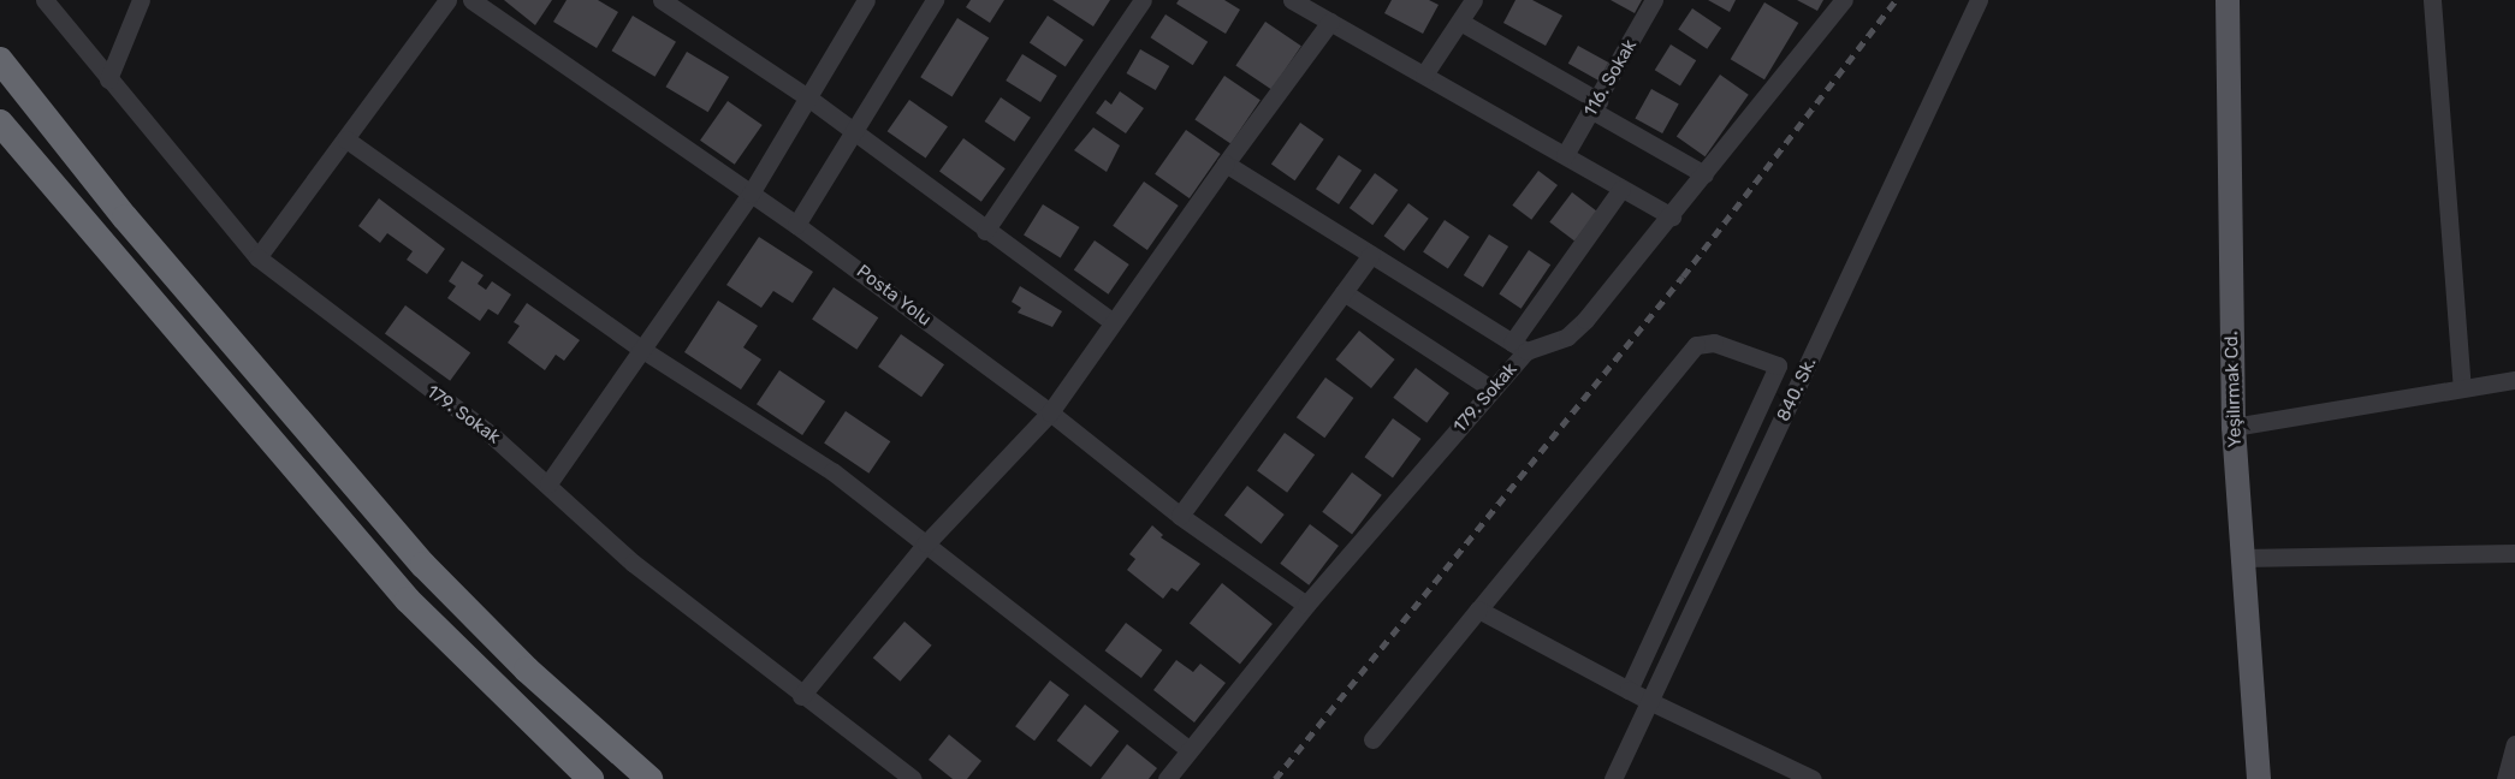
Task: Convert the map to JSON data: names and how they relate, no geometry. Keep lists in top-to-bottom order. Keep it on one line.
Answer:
{"streets":{"main road":["Yeşilırmak Cd."],"street":["116. Sokak","Posta Yolu","840. Sk.","179. Sokak"]},"crossings":[["Posta Yolu","179. Sokak"]]}
